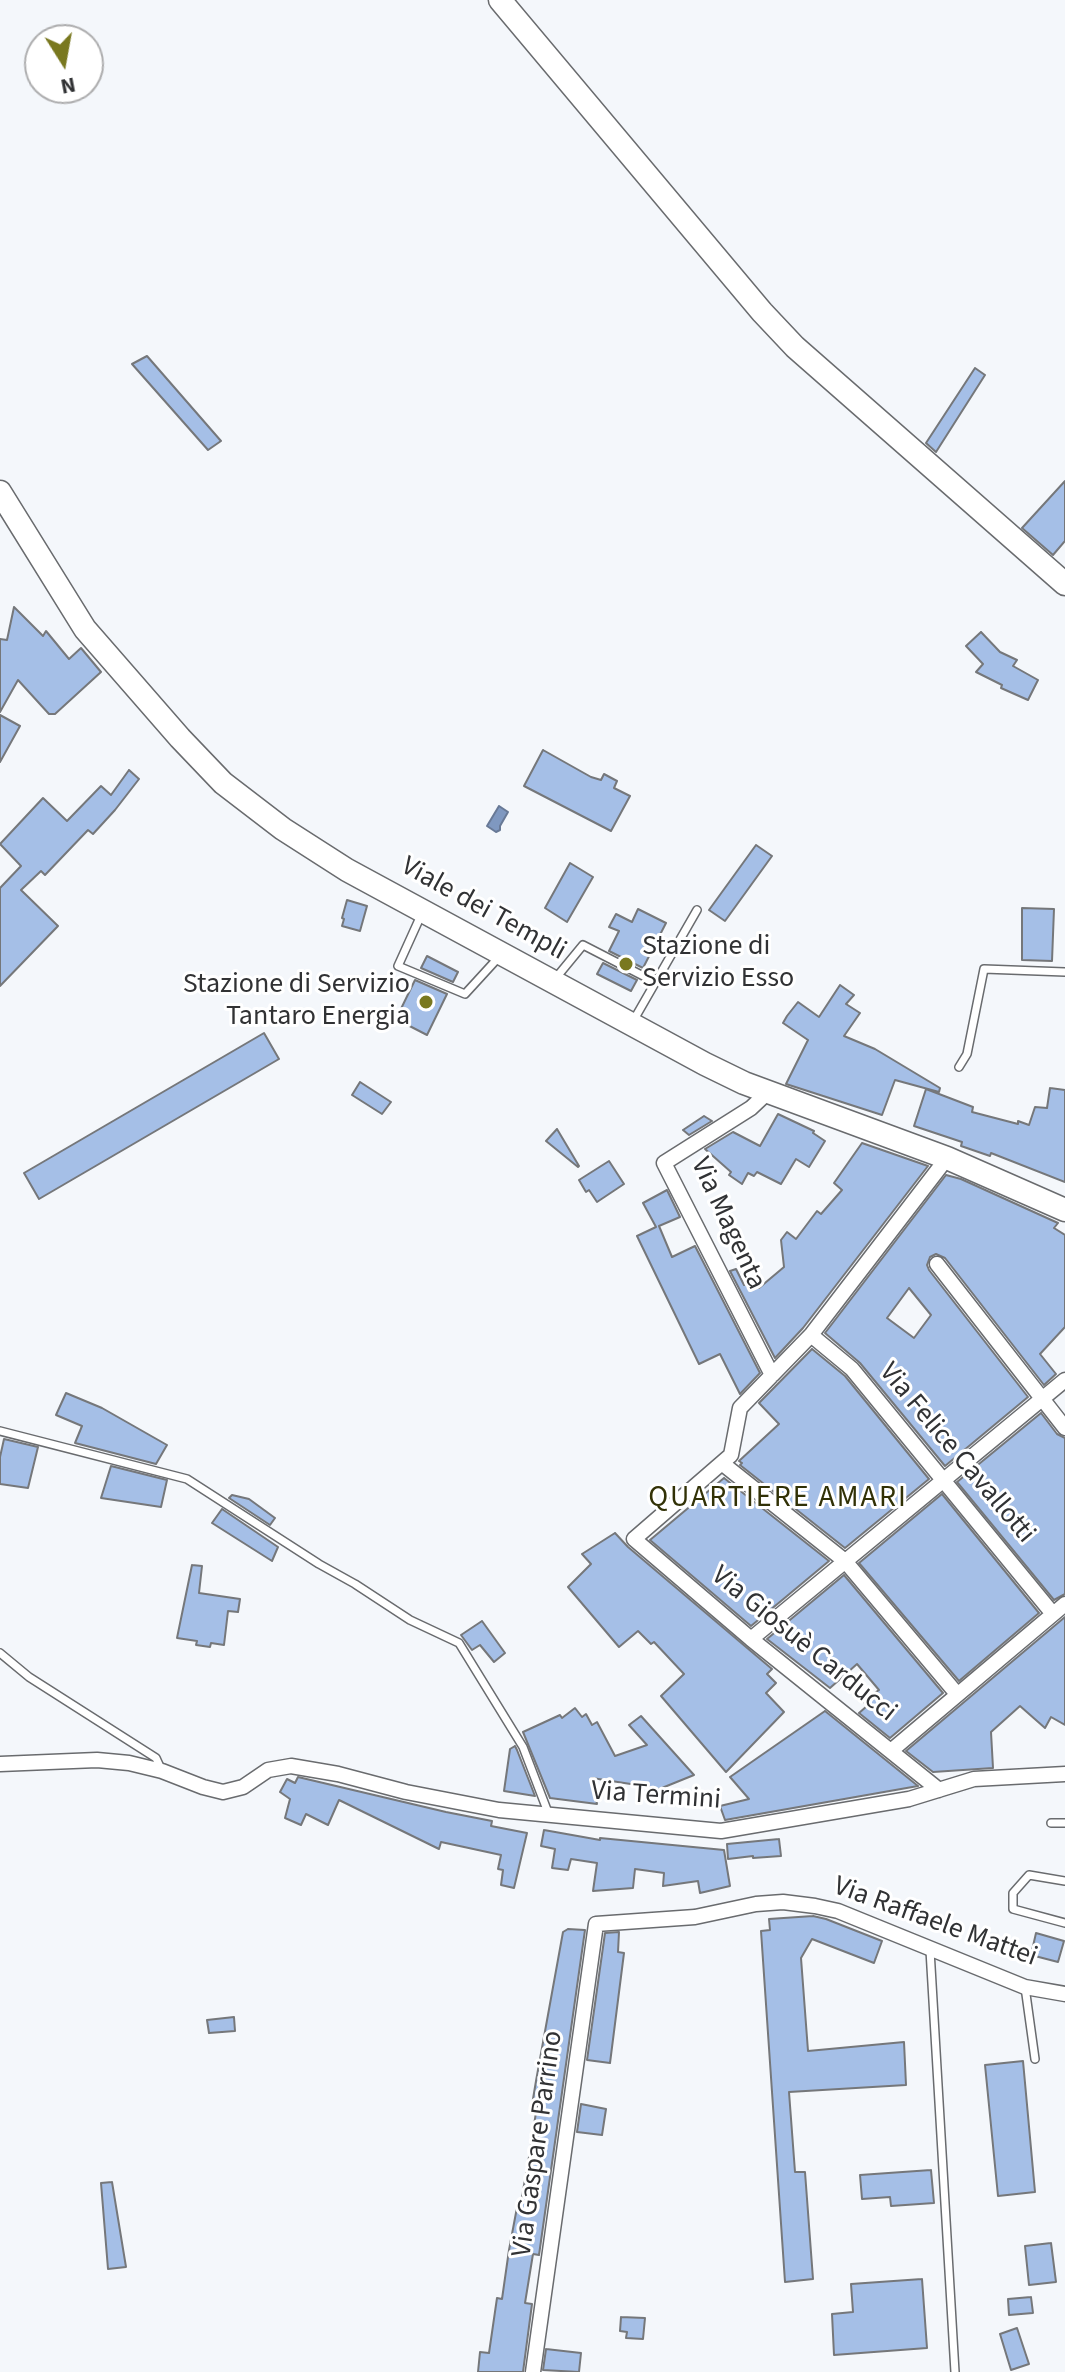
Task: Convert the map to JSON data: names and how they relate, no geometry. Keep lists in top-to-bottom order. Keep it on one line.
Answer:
{"streets":{"main road":["Viale dei Templi"],"street":["Via Magenta","Via Felice Cavallotti","Via Giosuè Carducci","Via Termini","Via Raffaele Mattei","Via Gaspare Parrino"]},"crossings":[["Viale dei Templi","Via Magenta"],["Via Giosuè Carducci","Via Termini"],["Via Raffaele Mattei","Via Gaspare Parrino"]],"districts":["QUARTIERE AMARI"],"places":["Stazione di Servizio Esso","Stazione di Servizio Tantaro Energia"],"north":"bottom"}
